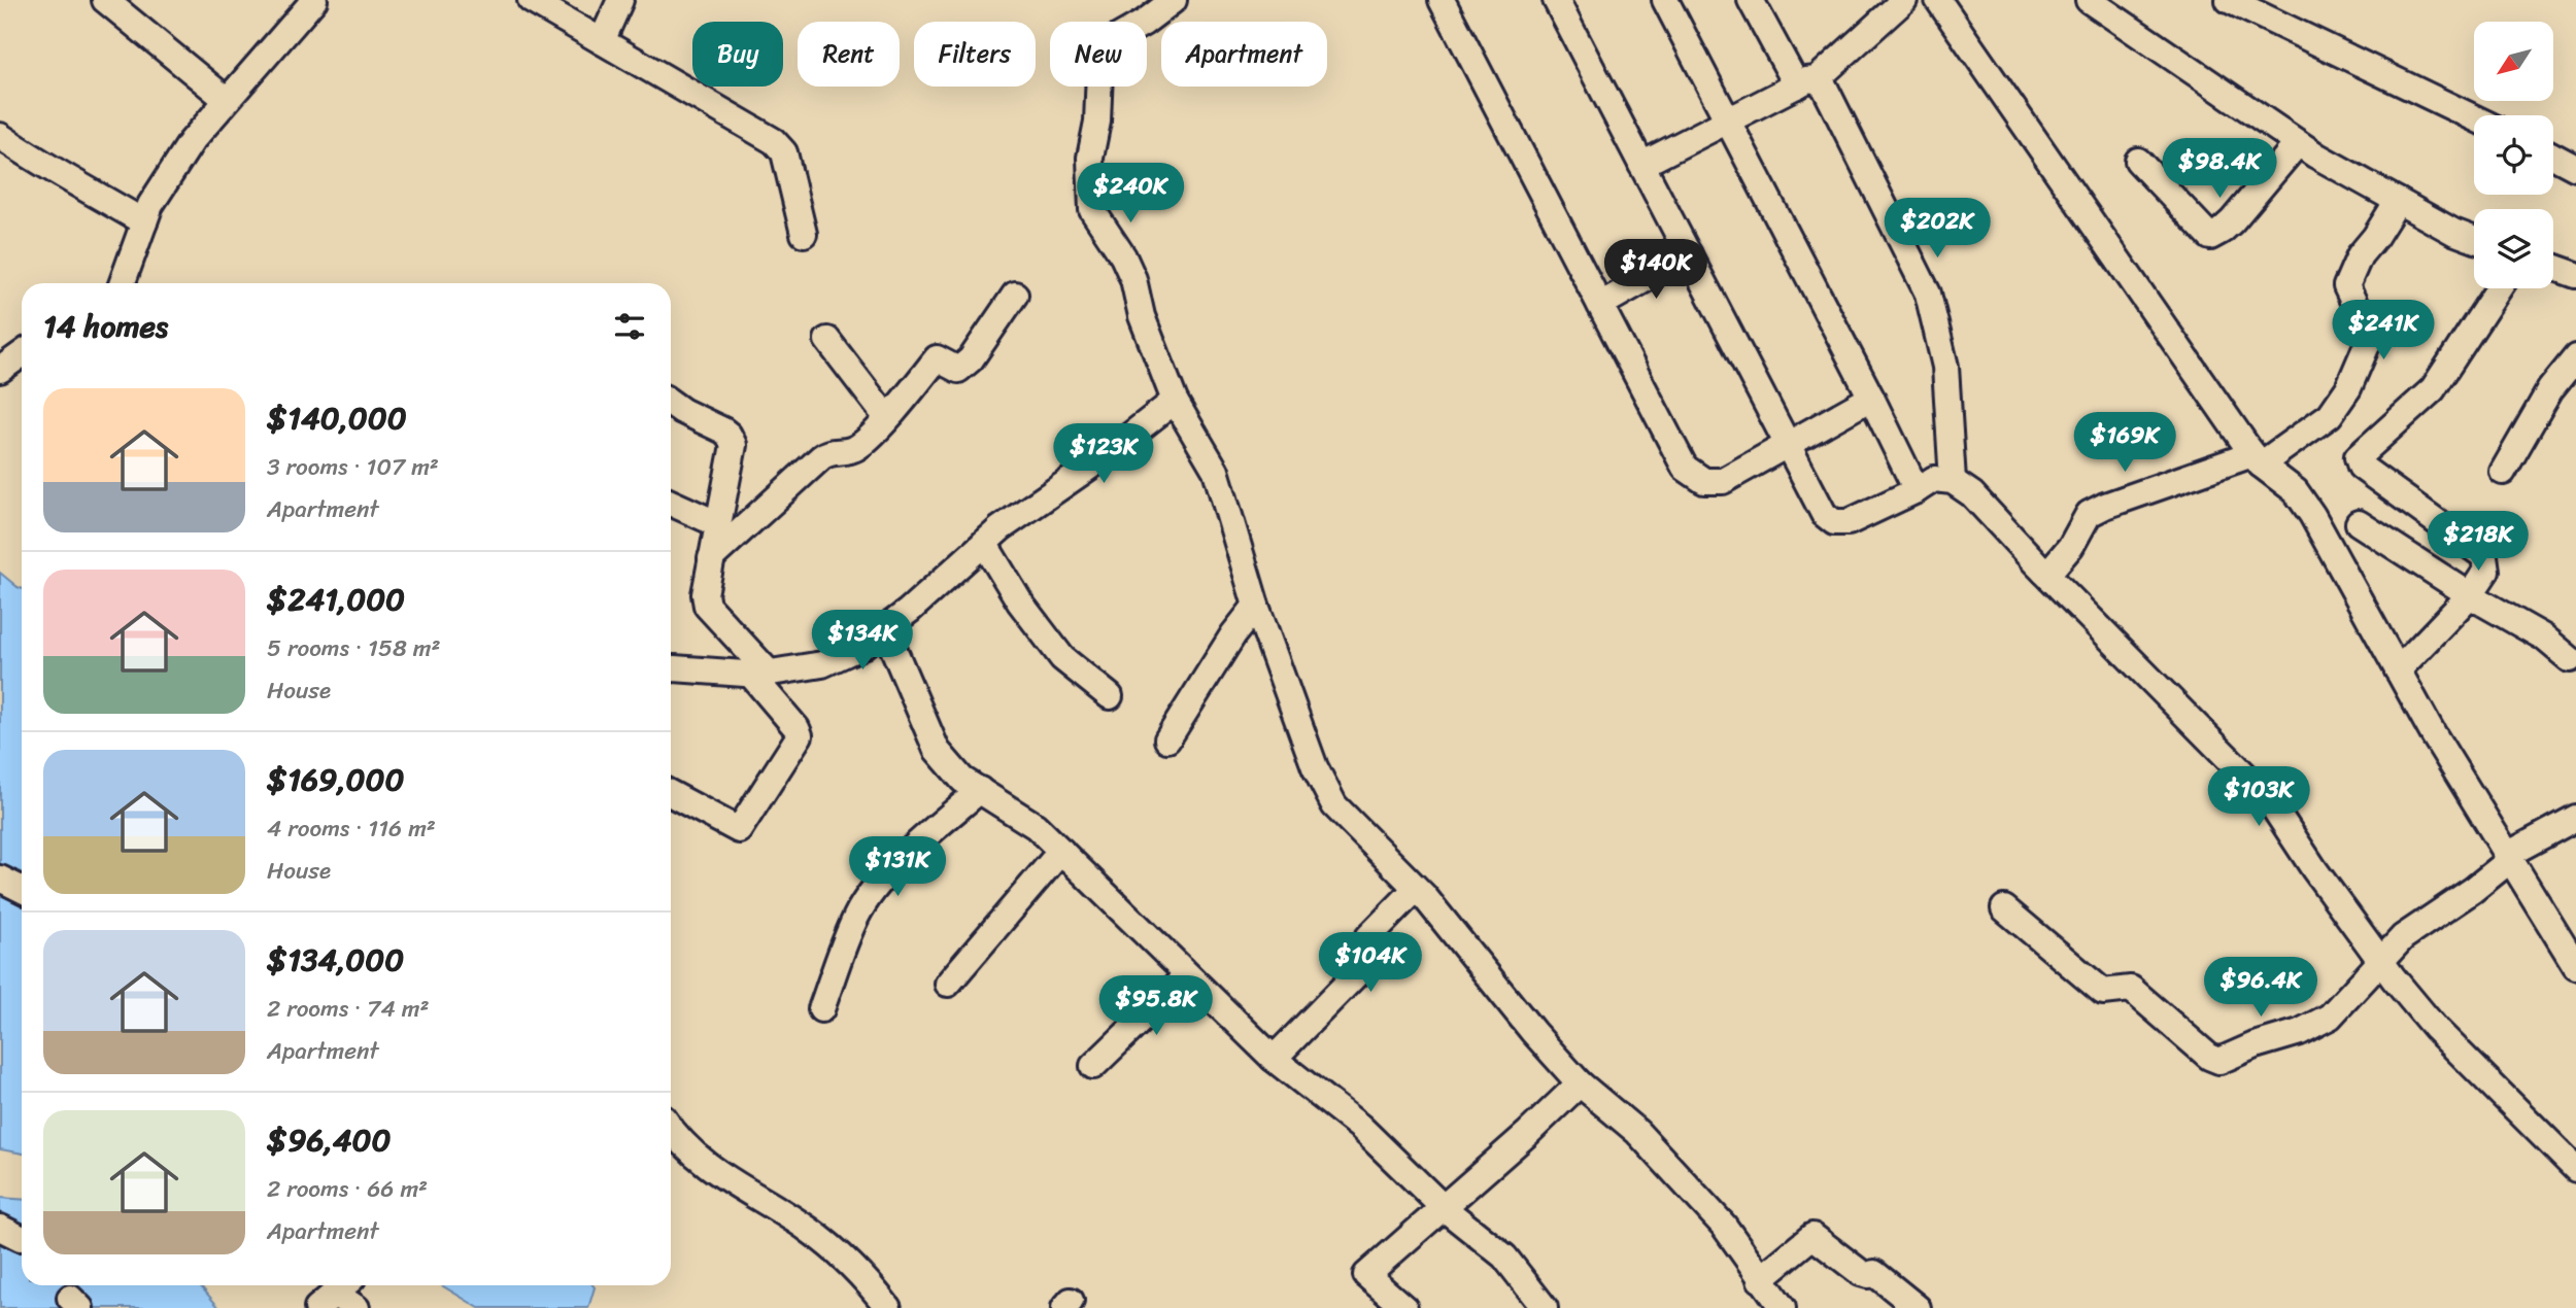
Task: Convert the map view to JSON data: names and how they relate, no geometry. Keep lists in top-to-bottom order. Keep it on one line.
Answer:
{"north":"bottom left","page":{"chip":["Buy","Rent","Filters","New","Apartment"],"price":["$98.4K","$240K","$202K","$140K","$241K","$169K","$123K","$218K","$134K","$103K","$131K","$104K","$96.4K","$95.8K"],"heading":"14 homes","list":[{"name":"$140,000","note":"3 rooms · 107 m² · Apartment"},{"name":"$241,000","note":"5 rooms · 158 m² · House"},{"name":"$169,000","note":"4 rooms · 116 m² · House"},{"name":"$134,000","note":"2 rooms · 74 m² · Apartment"},{"name":"$96,400","note":"2 rooms · 66 m² · Apartment"}]}}
